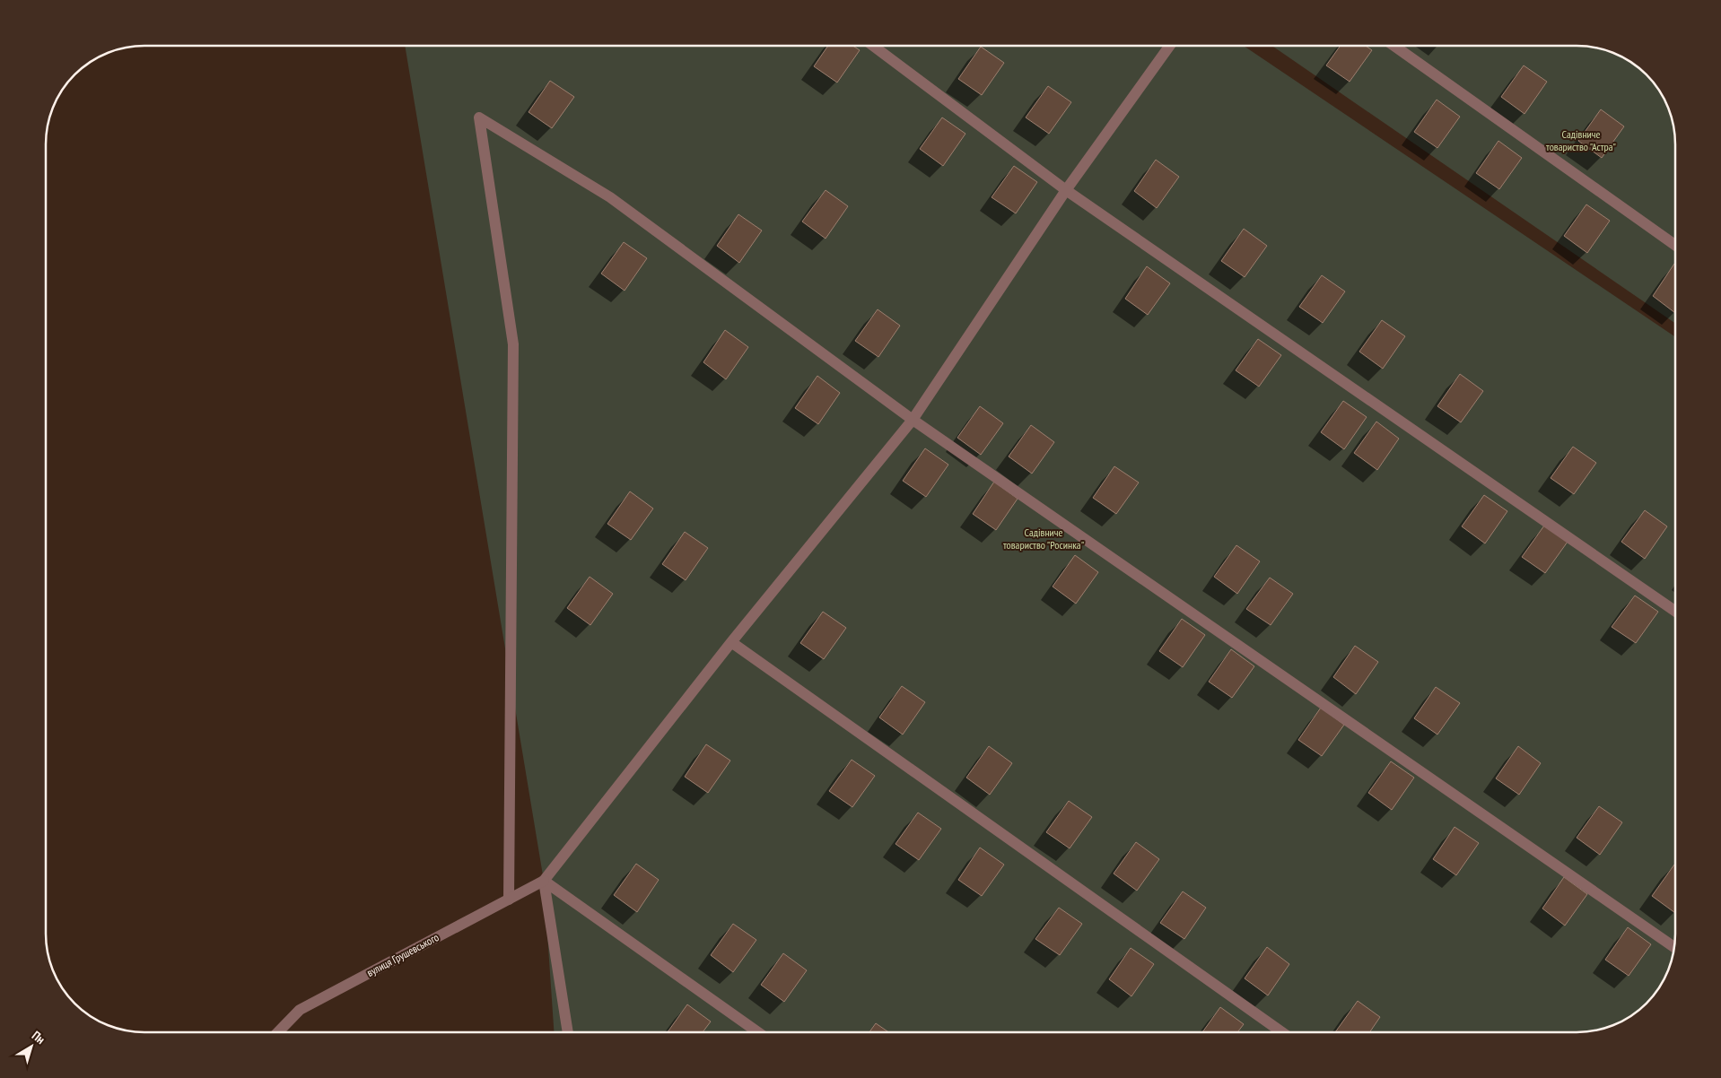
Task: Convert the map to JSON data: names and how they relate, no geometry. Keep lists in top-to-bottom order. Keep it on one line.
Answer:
{"streets":{"street":["вулиця Грушевського"]},"parks":["Садівниче товариство \"Астра\"","Садівниче товариство \"Росинка\""],"north":"top right"}
